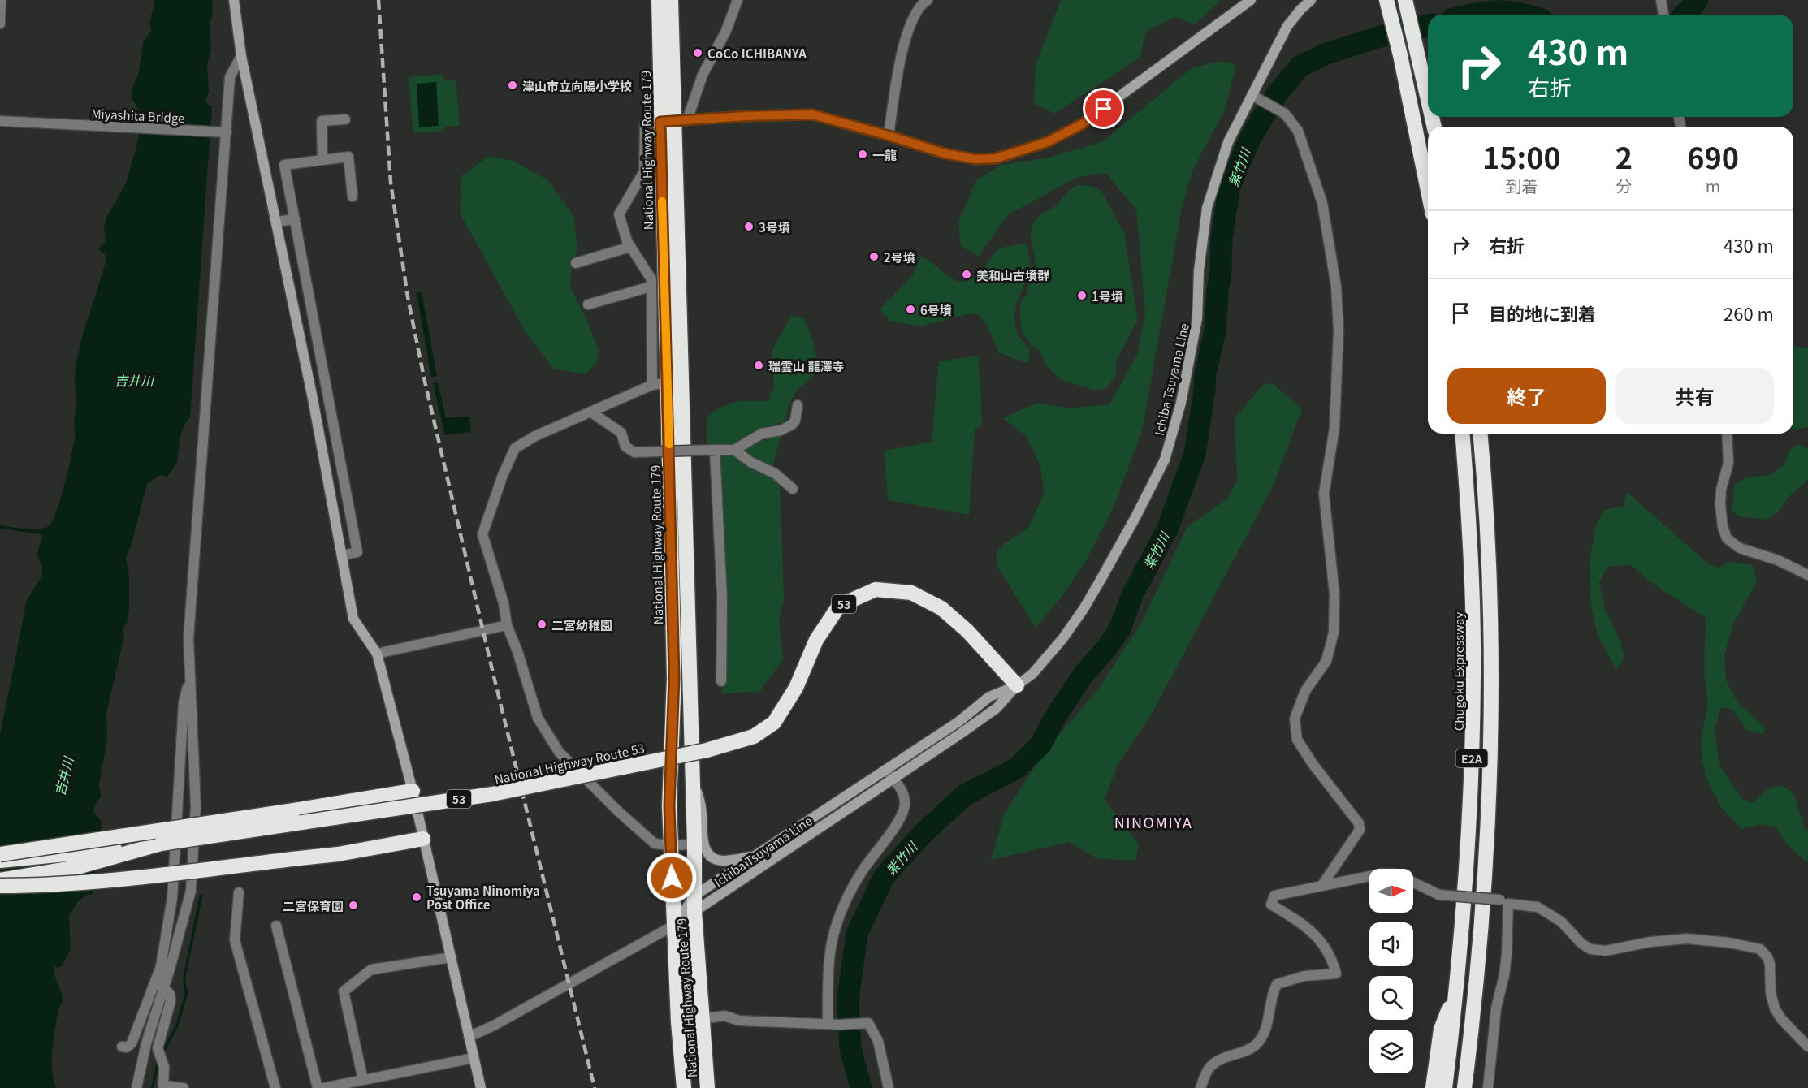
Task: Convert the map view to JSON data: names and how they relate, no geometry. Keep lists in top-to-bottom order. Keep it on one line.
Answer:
{"streets":{"highway":["National Highway Route 179","53","Chugoku Expressway","E2A","National Highway Route 53"],"street":["Miyashita Bridge","Ichiba Tsuyama Line"]},"crossings":[["National Highway Route 179","Ichiba Tsuyama Line"],["Ichiba Tsuyama Line","National Highway Route 53"]],"districts":["NINOMIYA"],"water":["紫竹川","吉井川"],"places":["CoCo ICHIBANYA","津山市立向陽小学校","一龍","3号墳","2号墳","美和山古墳群","1号墳","6号墳","瑞雲山 龍澤寺","二宮幼稚園","Tsuyama Ninomiya Post Office","二宮保育園"],"north":"right","page":{"turn":["430 m","右折"],"eta":["15:00","到着","2","分","690","m"],"list":[{"name":"右折","value":"430 m"},{"name":"目的地に到着","value":"260 m"}],"buttons":["終了","共有"]}}
